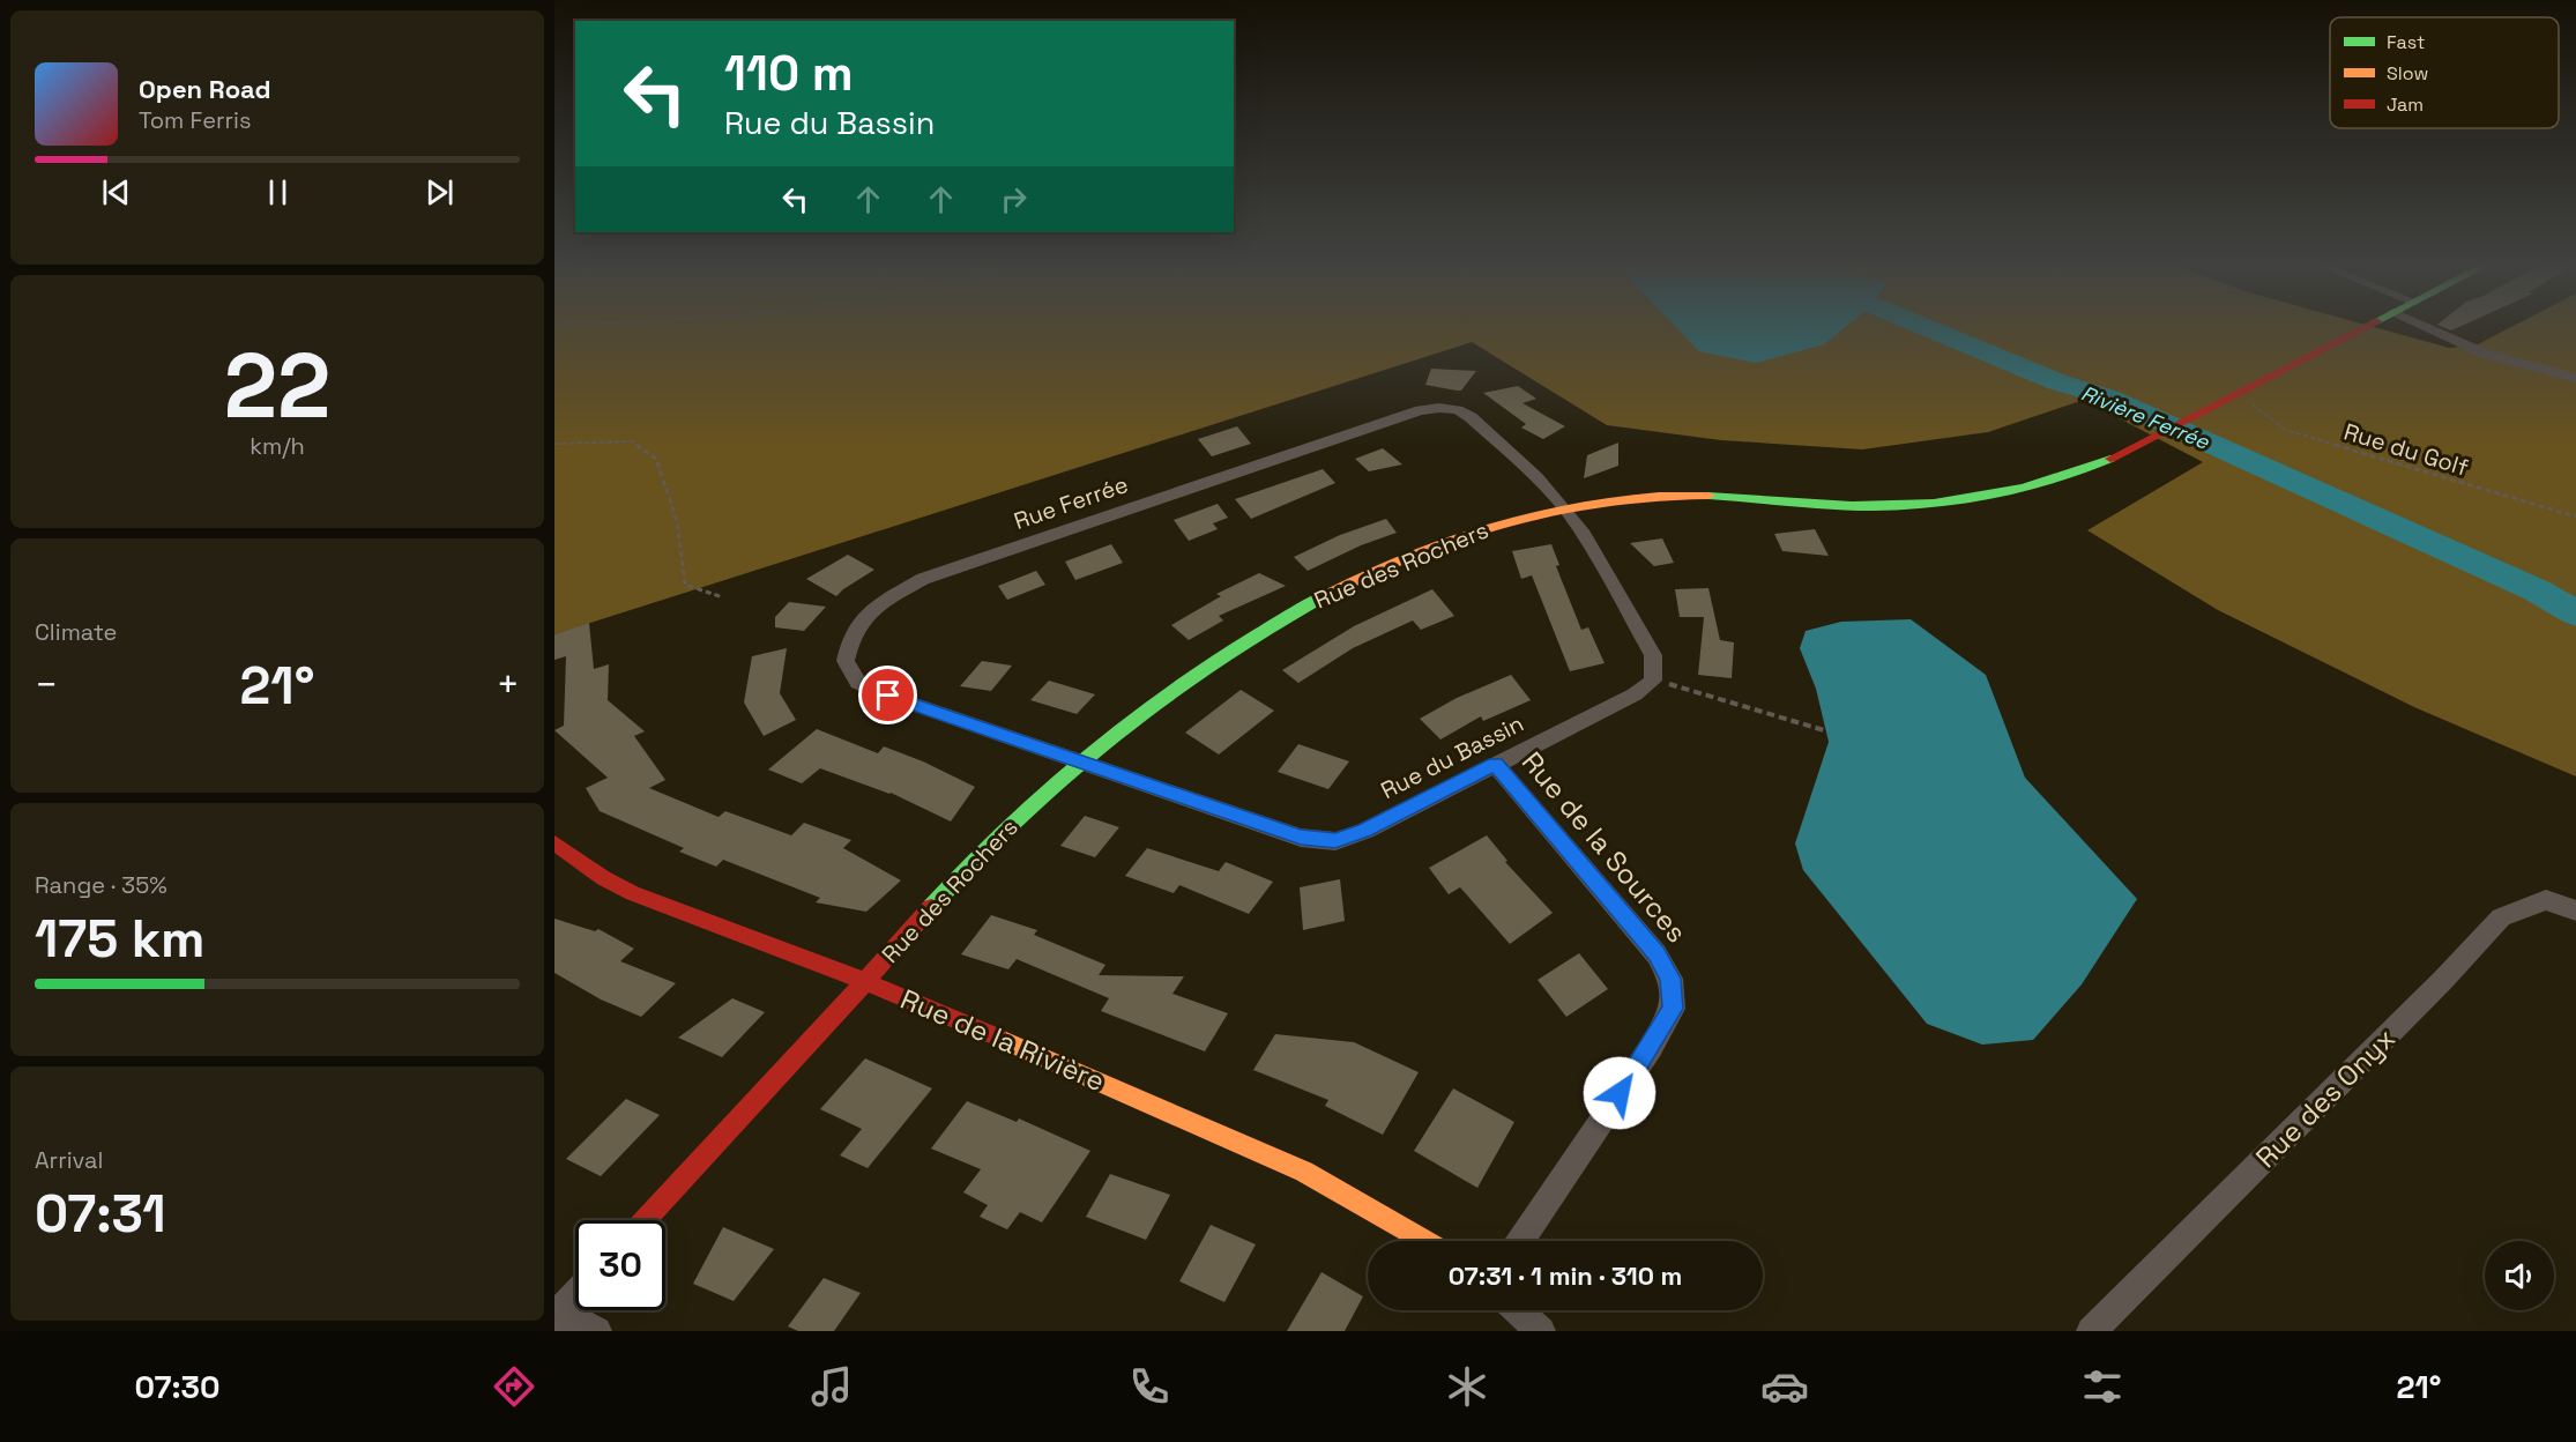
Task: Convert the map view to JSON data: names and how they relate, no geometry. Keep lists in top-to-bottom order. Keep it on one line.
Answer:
{"streets":{"street":["Rue Ferrée","Rue des Rochers","Rue du Bassin","Rue de la Sources","Rue de la Rivière","Rue des Onyx"],"path":["Rue du Golf"]},"crossings":[["Rue du Golf","Rue des Rochers"],["Rue Ferrée","Rue des Rochers"],["Rue Ferrée","Rue du Bassin"],["Rue des Rochers","Rue du Bassin"],["Rue des Rochers","Rue de la Rivière"],["Rue du Bassin","Rue de la Sources"]],"water":["Rivière Ferrée"],"legend":["Fast","Slow","Jam"],"page":{"turn":["110 m","Rue du Bassin"],"song":["Open Road","Tom Ferris"],"tile":[["22","km/h"],"Climate",["Range · 35%","175 km"],["Arrival","07:31"]],"heat":["−","21°","+"],"limit":"30","trip":"07:31 · 1 min · 310 m","tabs":["07:30","21°"]}}
